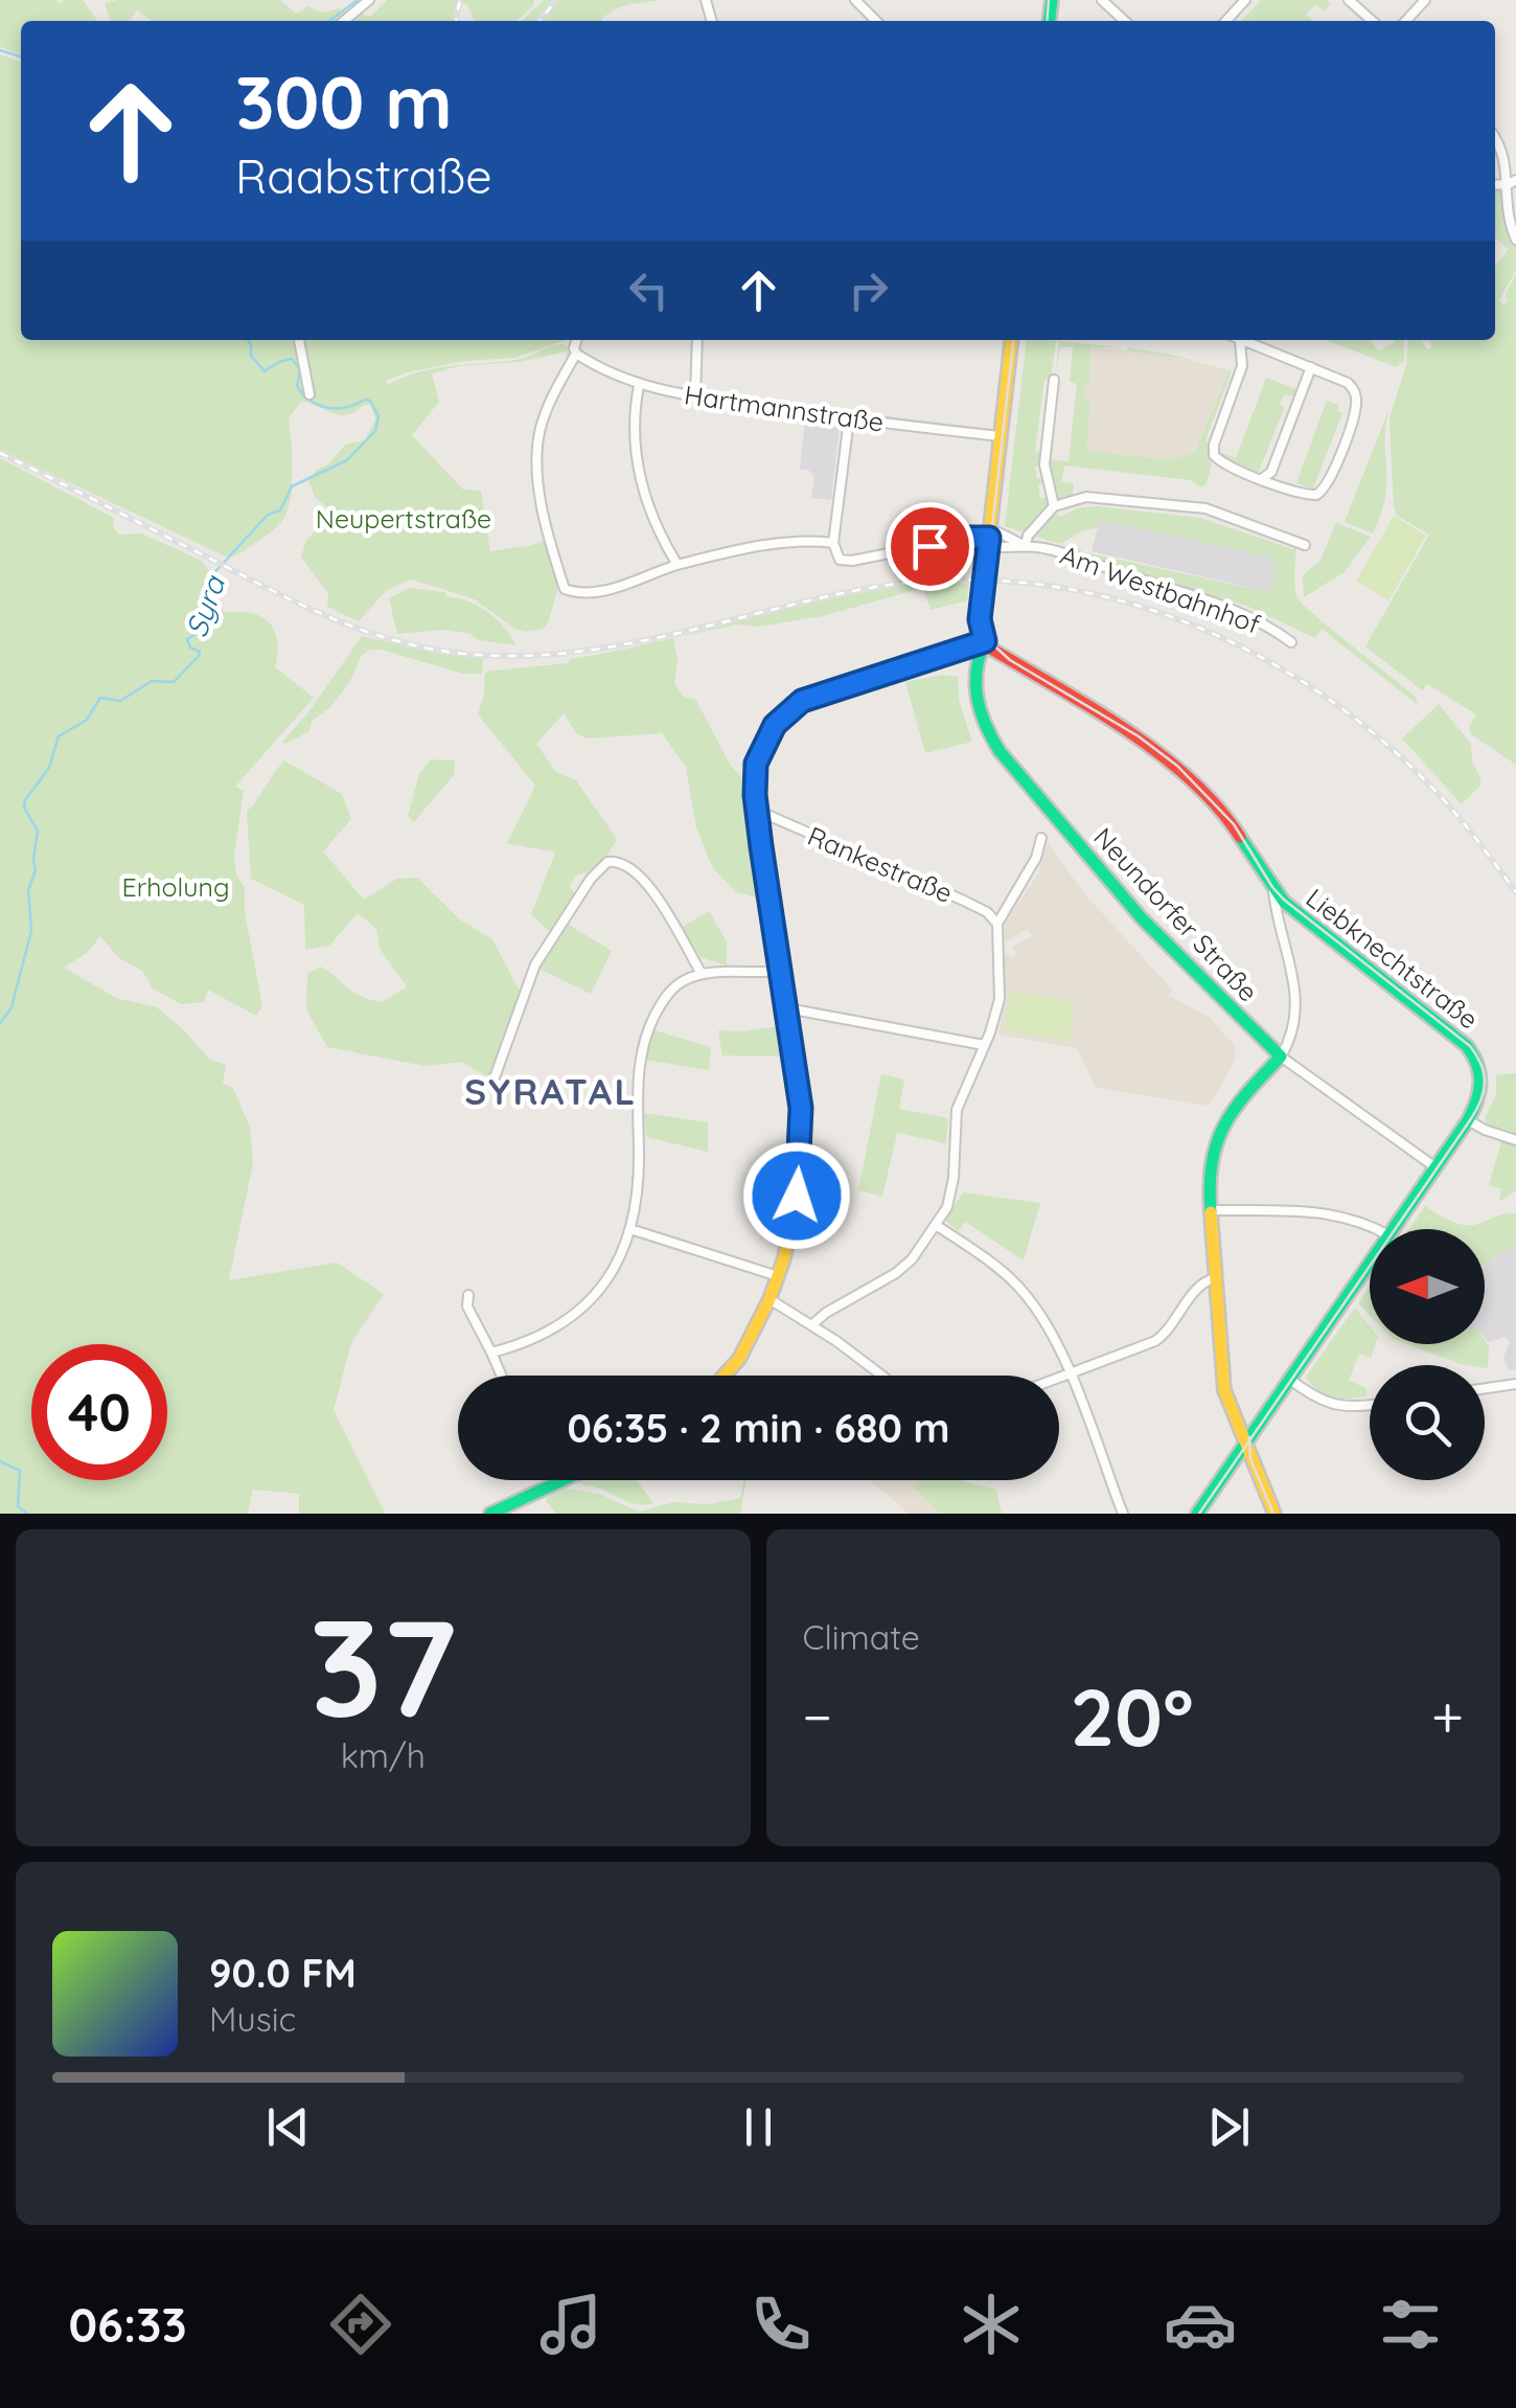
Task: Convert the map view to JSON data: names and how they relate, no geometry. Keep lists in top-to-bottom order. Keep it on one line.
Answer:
{"streets":{"street":["Hartmannstraße","Am Westbahnhof","Rankestraße","Neundorfer Straße","Liebknechtstraße"]},"crossings":[["Hartmannstraße","Neundorfer Straße"],["Am Westbahnhof","Neundorfer Straße"],["Neundorfer Straße","Liebknechtstraße"]],"districts":["SYRATAL"],"water":["Syra"],"parks":["Neupertstraße","Erholung"],"north":"left","page":{"turn":["300 m","Raabstraße"],"limit":"40","trip":"06:35 · 2 min · 680 m","tile":[["37","km/h"],"Climate"],"heat":["−","20°","+"],"song":["90.0 FM","Music"],"tabs":"06:33"}}
